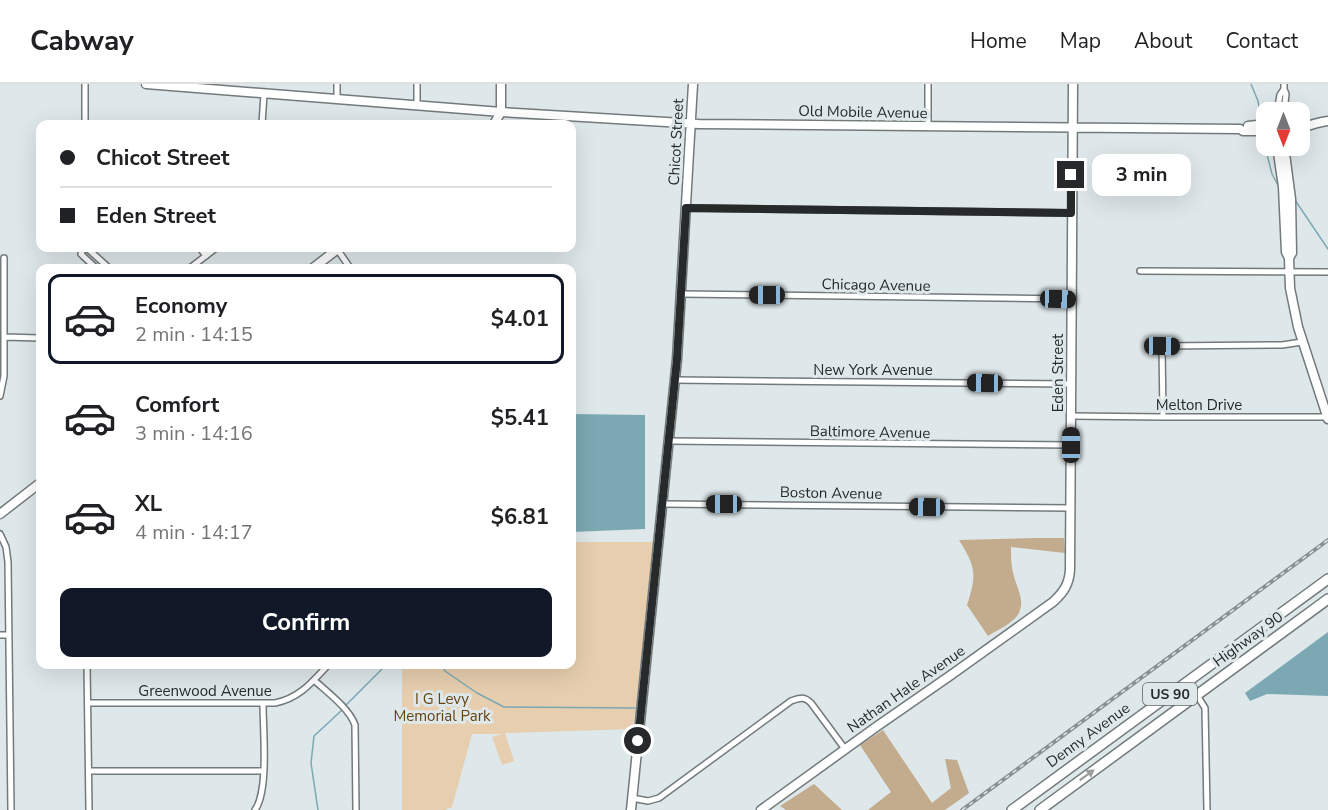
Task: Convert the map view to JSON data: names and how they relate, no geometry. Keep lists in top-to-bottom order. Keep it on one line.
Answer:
{"streets":{"main road":["Old Mobile Avenue","Chicot Street","Eden Street","Highway 90","Nathan Hale Avenue","US 90","Denny Avenue"],"street":["Chicago Avenue","New York Avenue","Melton Drive","Baltimore Avenue","Boston Avenue","Greenwood Avenue"]},"crossings":[["Old Mobile Avenue","Chicot Street"],["Old Mobile Avenue","Eden Street"],["Chicot Street","Chicago Avenue"],["Chicot Street","New York Avenue"],["Chicot Street","Baltimore Avenue"],["Chicot Street","Boston Avenue"],["Chicago Avenue","Eden Street"],["New York Avenue","Eden Street"],["Eden Street","Melton Drive"],["Eden Street","Baltimore Avenue"],["Eden Street","Boston Avenue"],["Eden Street","Nathan Hale Avenue"]],"one_way":["Highway 90"],"parks":["I G Levy Memorial Park"],"north":"bottom","page":{"header":"Cabway","nav":["Home","Map","About","Contact"],"banner":["Chicot Street","Eden Street"],"bubble":"3 min","list":[{"name":"Economy","note":"2 min · 14:15","value":"$4.01"},{"name":"Comfort","note":"3 min · 14:16","value":"$5.41"},{"name":"XL","note":"4 min · 14:17","value":"$6.81"}],"buttons":"Confirm"}}
